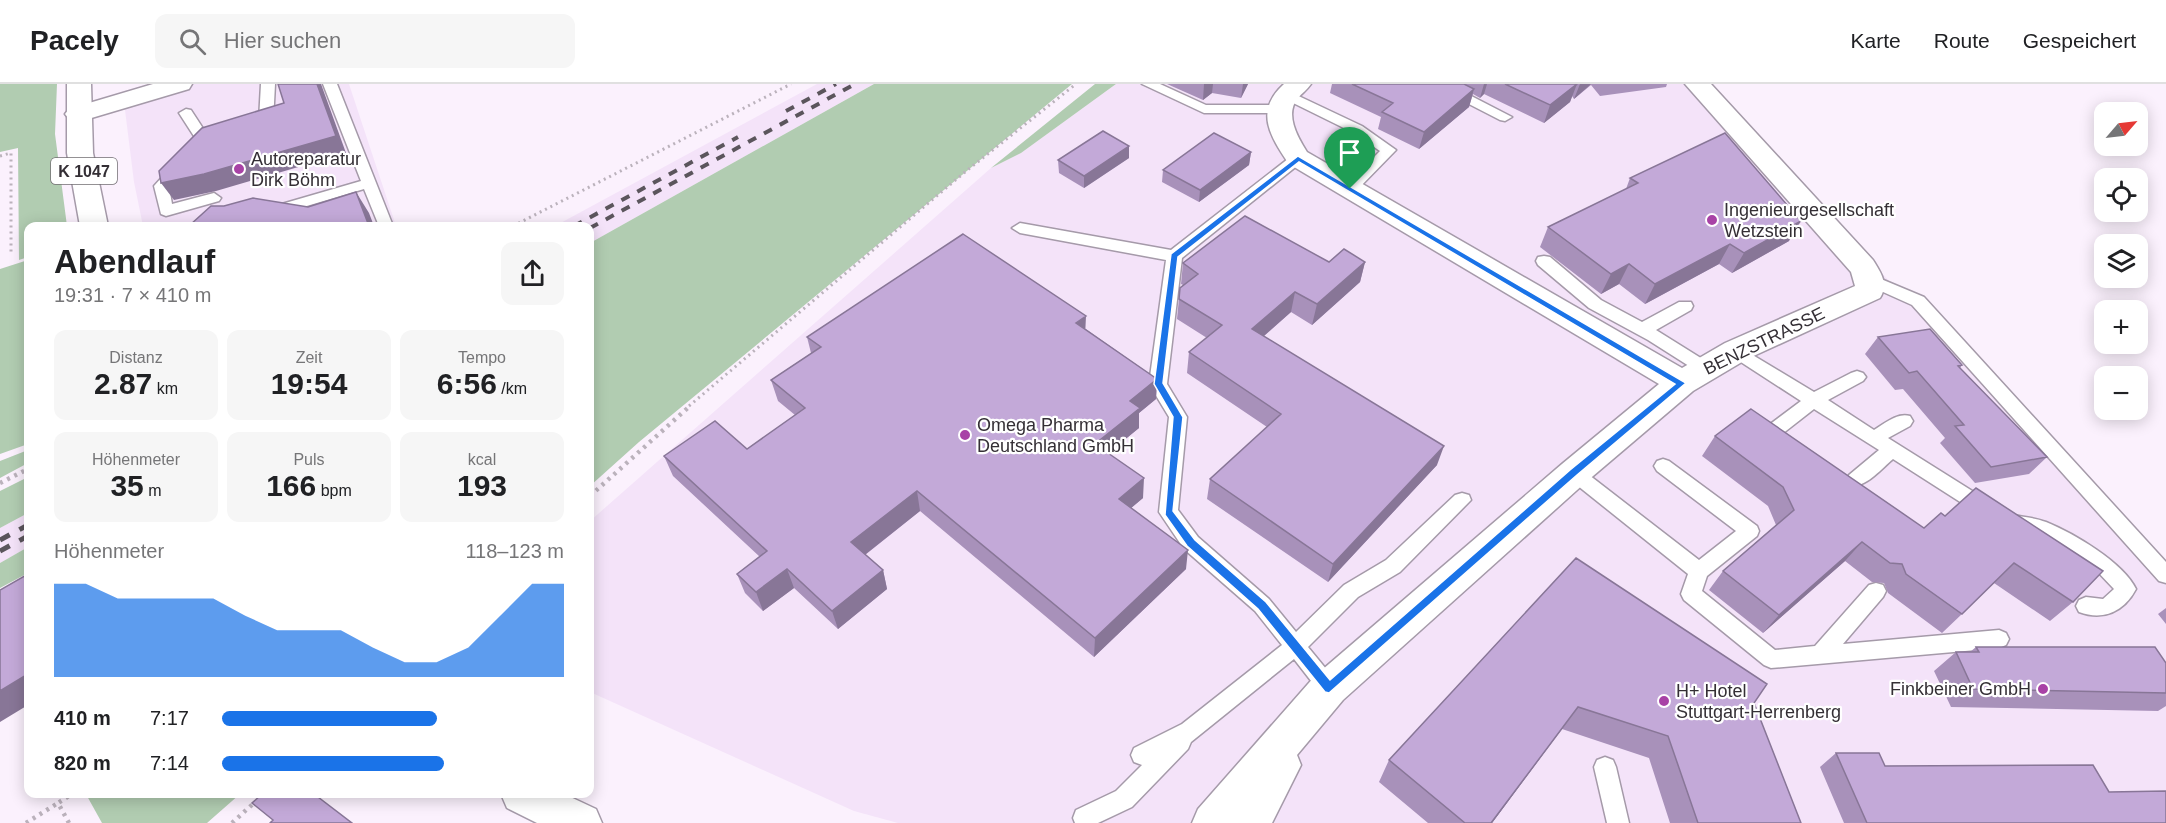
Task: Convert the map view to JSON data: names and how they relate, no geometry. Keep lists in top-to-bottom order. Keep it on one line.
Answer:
{"streets":{"street":["K 1047","BENZSTRASSE"]},"places":["Autoreparatur Dirk Böhm","Ingenieurgesellschaft Wetzstein","Omega Pharma Deutschland GmbH","Finkbeiner GmbH","H+ Hotel Stuttgart-Herrenberg"],"north":"top right","page":{"header":"Pacely","search":"Hier suchen","nav":["Karte","Route","Gespeichert"],"map_buttons":["+","−"],"heading":["Abendlauf","19:31 · 7 × 410 m"],"stats":[["Distanz","2.87 km"],["Zeit","19:54"],["Tempo","6:56 /km"],["Höhenmeter","35 m"],["Puls","166 bpm"],["kcal","193"]],"chart":["Höhenmeter","118–123 m"],"list":[{"name":"410 m","note":"7:17"},{"name":"820 m","note":"7:14"}]}}
